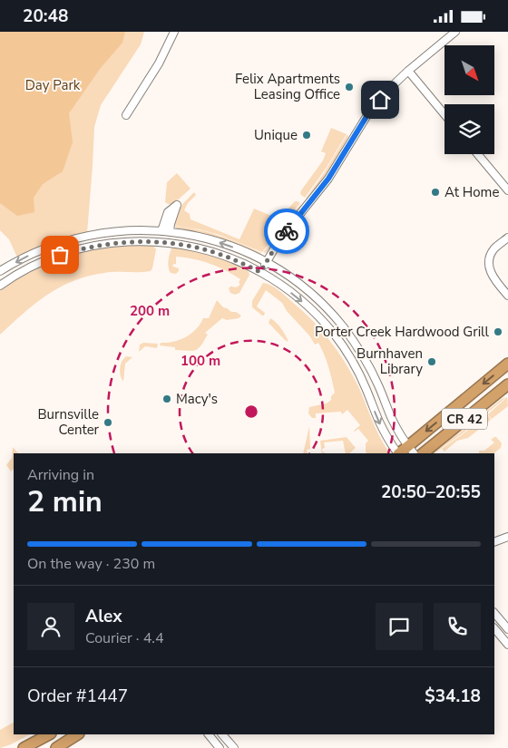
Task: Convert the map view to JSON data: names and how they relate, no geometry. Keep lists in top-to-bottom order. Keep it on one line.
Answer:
{"streets":{"highway":["CR 42"]},"parks":["Day Park"],"places":["Felix Apartments Leasing Office","Unique","At Home","Porter Creek Hardwood Grill","Burnhaven Library","Macy's","Burnsville Center"],"north":"bottom right","page":{"status":"20:48","heading":["2 min","Arriving in","20:50–20:55"],"panel":["Alex","Courier · 4.4","Order #1447","$34.18"],"bar":"On the way · 230 m"},"rings":["200 m","100 m"]}
